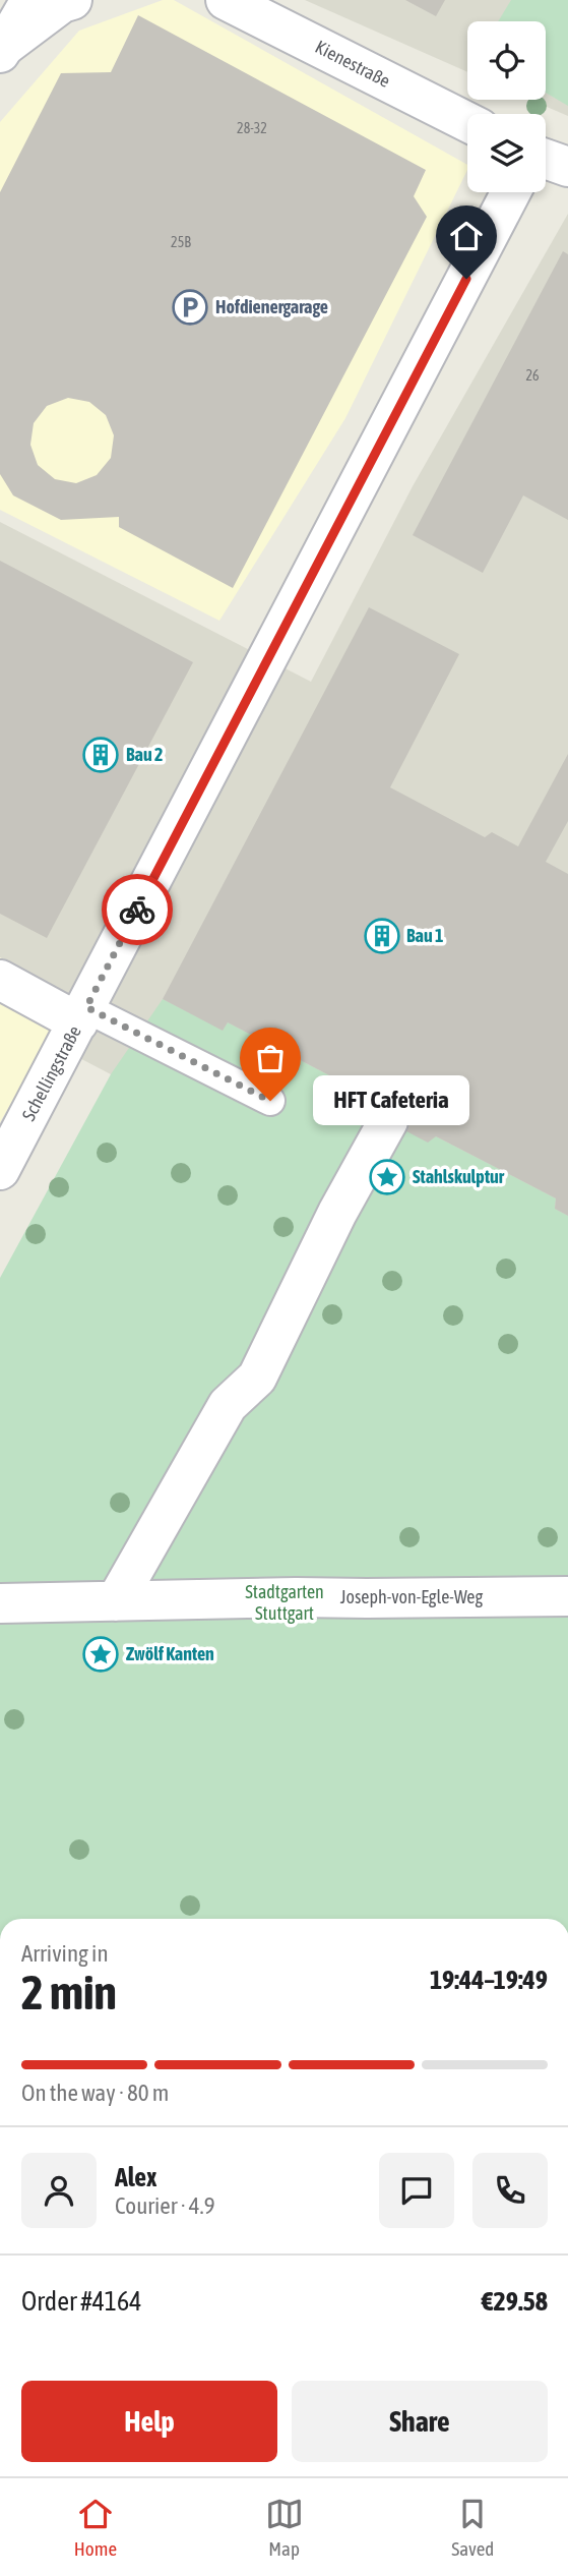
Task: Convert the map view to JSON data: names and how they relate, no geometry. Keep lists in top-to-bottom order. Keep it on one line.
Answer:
{"streets":{"street":["Kienestraße","Schellingstraße","Joseph-von-Egle-Weg"]},"parks":["Stadtgarten Stuttgart"],"places":{"parking":["Hofdienergarage"],"building":["Bau 2","Bau 1"],"other":["HFT Cafeteria"],"place":["Stahlskulptur","Zwölf Kanten"]},"house_numbers":["28-32","25B","26"],"page":{"bubble":"HFT Cafeteria","heading":["2 min","Arriving in","19:44–19:49"],"panel":["Alex","Courier · 4.9","Order #4164","€29.58"],"bar":"On the way · 80 m","buttons":["Help","Share"],"tabs":["Home","Map","Saved"]}}
